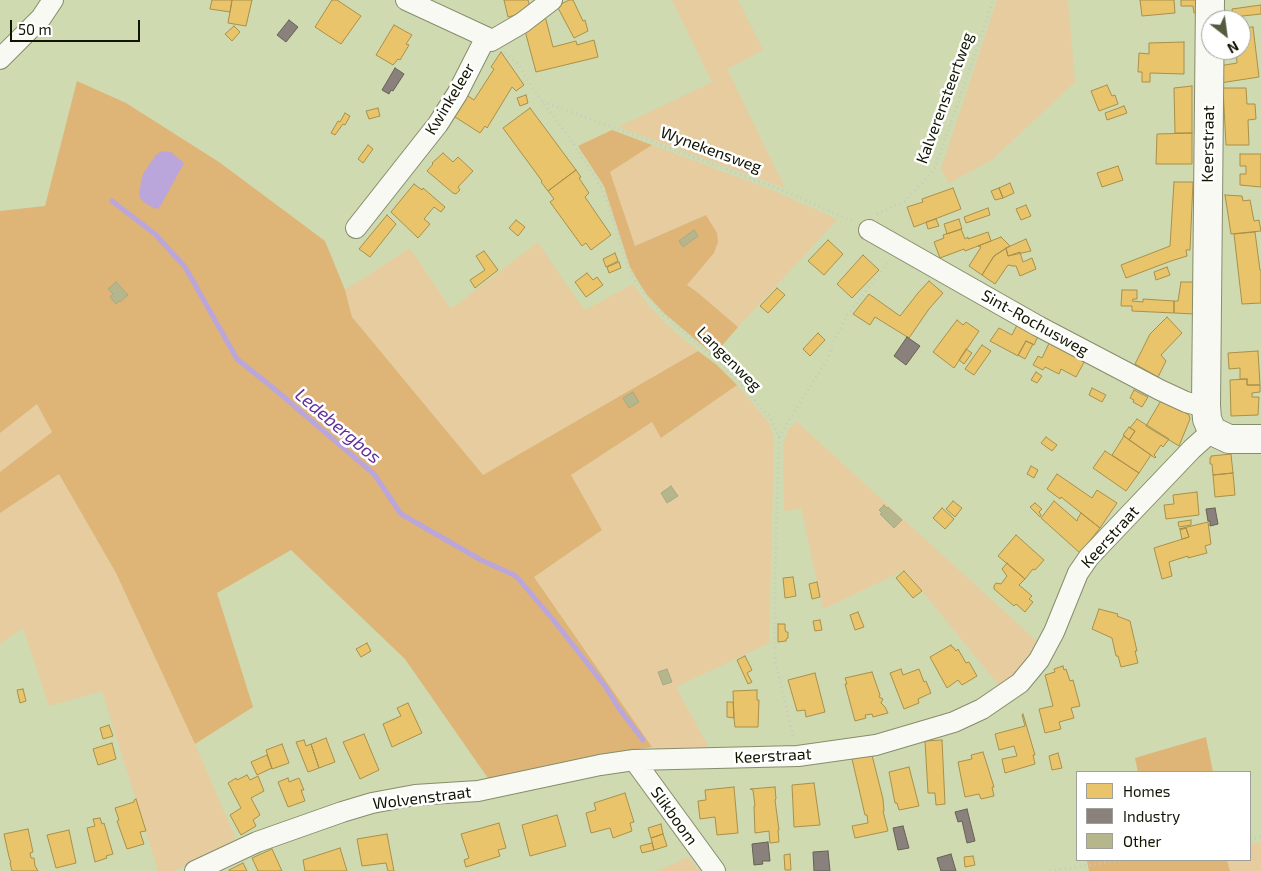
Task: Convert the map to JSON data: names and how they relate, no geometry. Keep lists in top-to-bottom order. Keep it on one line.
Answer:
{"streets":{"main road":["Keerstraat"],"street":["Kwinkeleer","Sint-Rochusweg","Wolvenstraat","Slikboom"],"path":["Kalverensteertweg","Wynekensweg","Langenweg"]},"crossings":[["Kalverensteertweg","Wynekensweg"],["Kalverensteertweg","Sint-Rochusweg"],["Keerstraat","Sint-Rochusweg"],["Keerstraat","Langenweg"],["Keerstraat","Wolvenstraat"],["Keerstraat","Slikboom"],["Wynekensweg","Sint-Rochusweg"],["Wynekensweg","Langenweg"]],"water":["Ledebergbos"],"legend":["Homes","Industry","Other"],"scale_bar":"50 m","north":"bottom right"}
